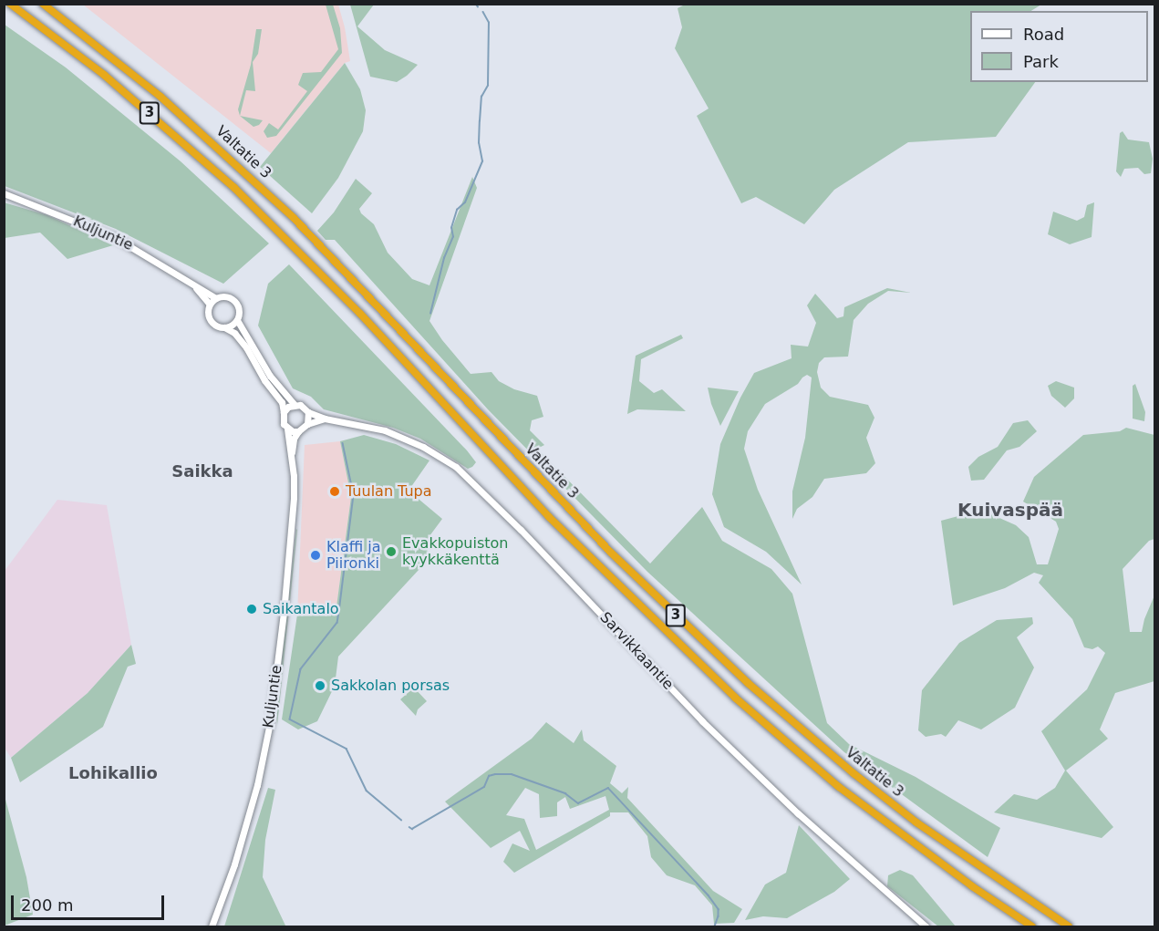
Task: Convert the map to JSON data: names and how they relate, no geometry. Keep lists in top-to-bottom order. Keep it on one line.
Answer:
{"streets":{"highway":["3","Valtatie 3"],"main road":["Kuljuntie","Sarvikkaantie"]},"crossings":[["Kuljuntie","Sarvikkaantie"]],"districts":["Saikka","Kuivaspää","Lohikallio"],"places":["Tuulan Tupa","Evakkopuiston kyykkäkenttä","Klaffi ja Piironki","Saikantalo","Sakkolan porsas"],"legend":["Road","Park"],"scale_bar":"200 m"}
